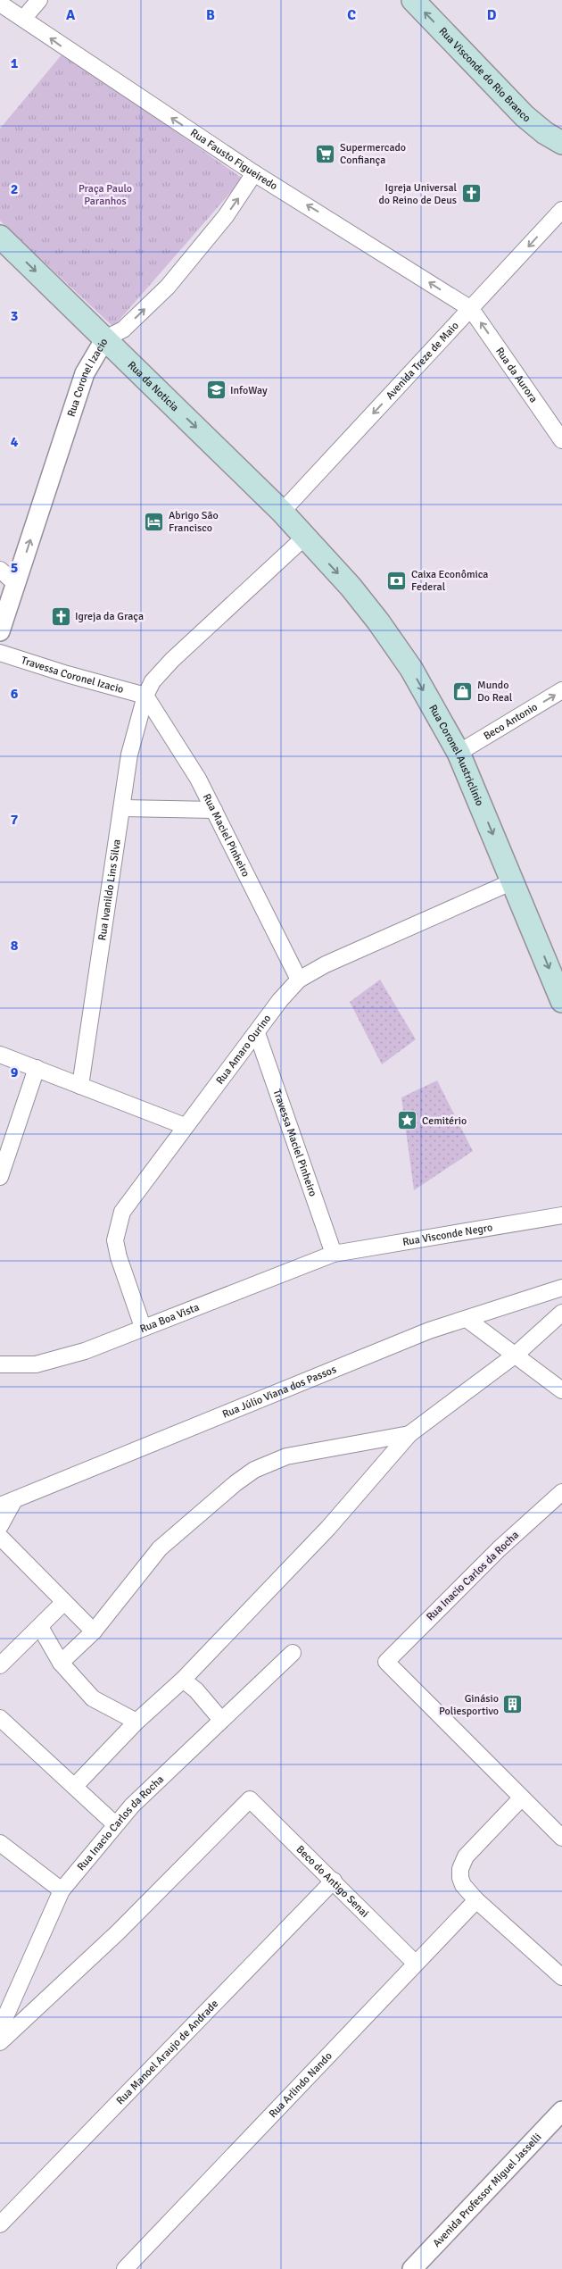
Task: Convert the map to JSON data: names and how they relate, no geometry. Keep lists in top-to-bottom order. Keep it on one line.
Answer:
{"streets":{"main road":["Rua Visconde do Rio Branco","Rua da Noticia","Rua Coronel Austriclinio"],"street":["Rua Fausto Figueiredo","Avenida Treze de Maio","Rua da Aurora","Rua Coronel Izacio","Travessa Coronel Izacio","Beco Antonio","Rua Maciel Pinheiro","Rua Ivanildo Lins Silva","Rua Amaro Ourino","Travessa Maciel Pinheiro","Rua Visconde Negro","Rua Boa Vista","Rua Júlio Viana dos Passos","Rua Inacio Carlos da Rocha","Beco do Antigo Senai","Rua Manoel Araujo de Andrade","Rua Arlindo Nando","Avenida Professor Miguel Jasselli"]},"crossings":[["Rua Fausto Figueiredo","Avenida Treze de Maio"],["Rua Fausto Figueiredo","Rua da Aurora"],["Rua Fausto Figueiredo","Rua Coronel Izacio"],["Avenida Treze de Maio","Rua da Aurora"],["Avenida Treze de Maio","Rua da Noticia"],["Rua Coronel Izacio","Rua da Noticia"],["Rua da Noticia","Rua Coronel Austriclinio"],["Rua da Noticia","Rua Ivanildo Lins Silva"],["Travessa Coronel Izacio","Rua Maciel Pinheiro"],["Travessa Coronel Izacio","Rua Ivanildo Lins Silva"],["Beco Antonio","Rua Coronel Austriclinio"],["Rua Coronel Austriclinio","Rua Ivanildo Lins Silva"],["Rua Coronel Austriclinio","Rua Amaro Ourino"],["Rua Maciel Pinheiro","Rua Ivanildo Lins Silva"],["Rua Maciel Pinheiro","Rua Amaro Ourino"],["Rua Amaro Ourino","Travessa Maciel Pinheiro"],["Rua Amaro Ourino","Rua Boa Vista"],["Travessa Maciel Pinheiro","Rua Visconde Negro"],["Travessa Maciel Pinheiro","Rua Boa Vista"],["Rua Visconde Negro","Rua Boa Vista"],["Beco do Antigo Senai","Rua Manoel Araujo de Andrade"],["Beco do Antigo Senai","Rua Arlindo Nando"]],"one_way":["Rua Visconde do Rio Branco","Rua Fausto Figueiredo","Avenida Treze de Maio","Rua da Aurora","Rua Coronel Izacio","Rua da Noticia","Beco Antonio","Rua Coronel Austriclinio"],"parks":["Praça Paulo Paranhos"],"places":{"supermarket":["Supermercado Confiança"],"church":["Igreja Universal do Reino de Deus","Igreja da Graça"],"school or university":["InfoWay"],"hotel":["Abrigo São Francisco"],"bank":["Caixa Econômica Federal"],"shop":["Mundo Do Real"],"place":["Cemitério"],"building":["Ginásio Poliesportivo"]},"grid":{"columns":["A","B","C","D"],"rows":["1","2","3","4","5","6","7","8","9"]}}
